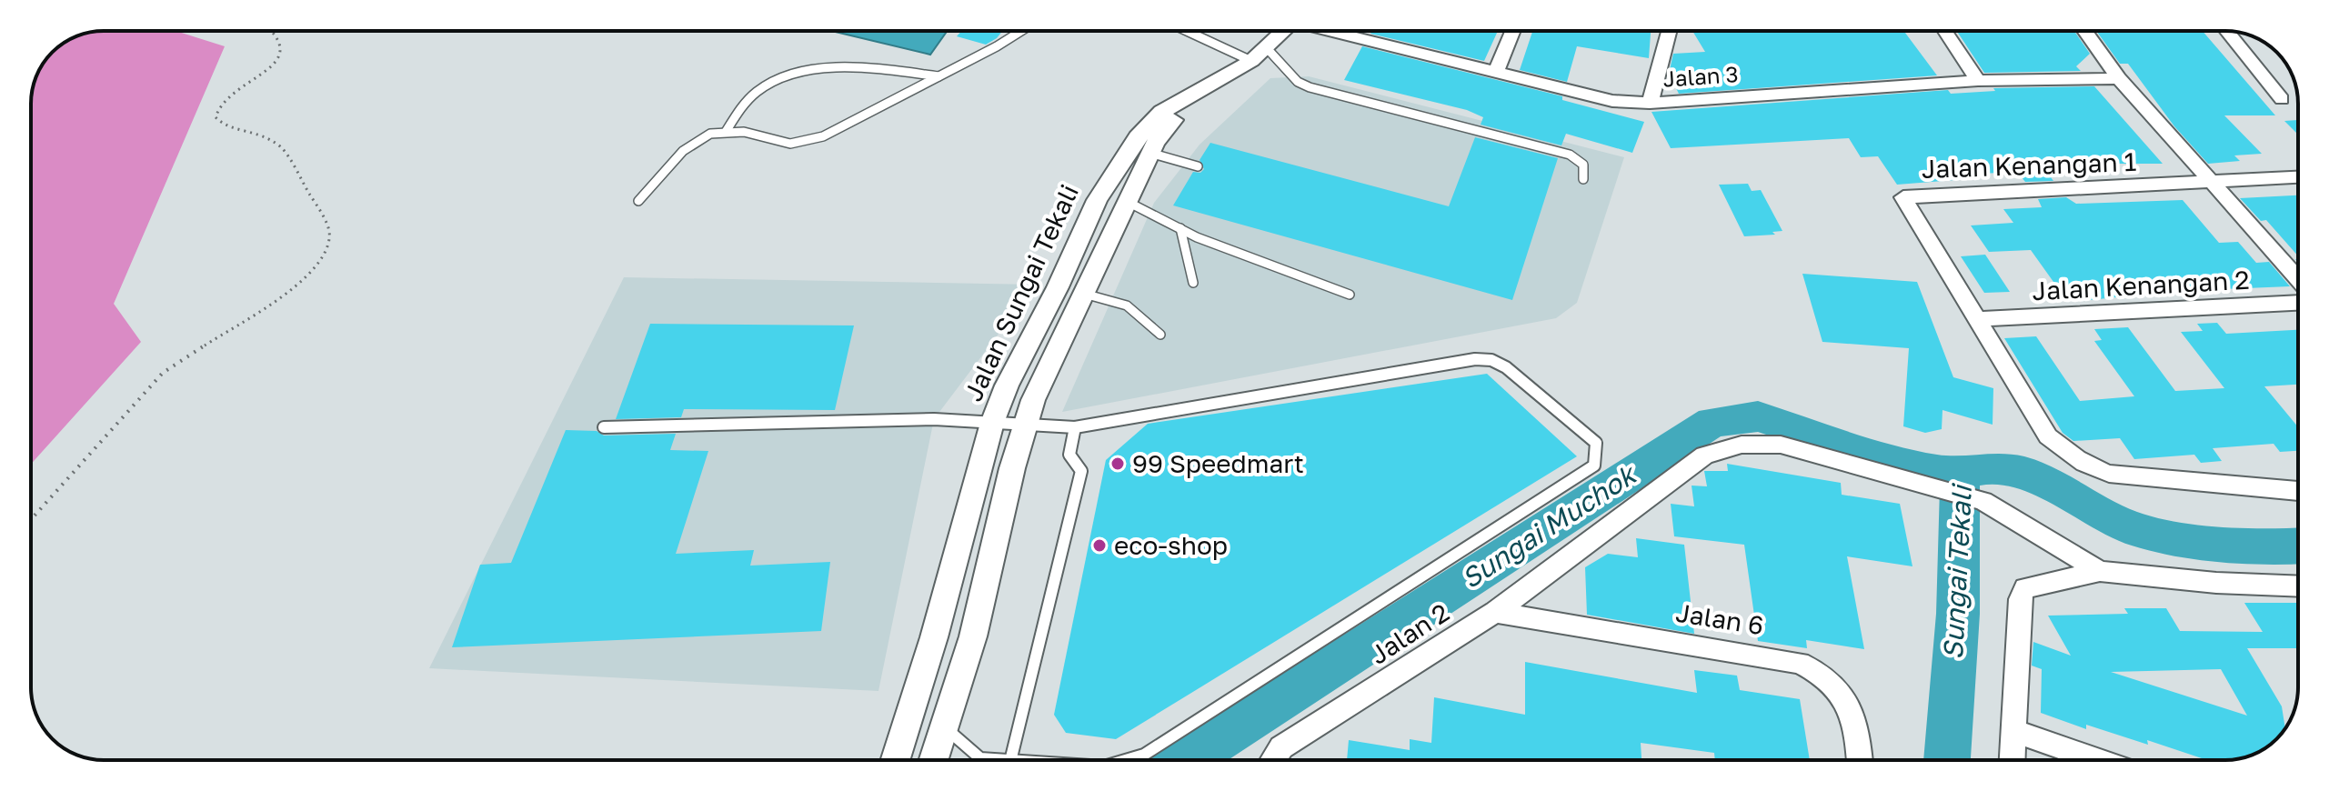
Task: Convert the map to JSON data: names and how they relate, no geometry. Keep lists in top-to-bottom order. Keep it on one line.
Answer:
{"streets":{"street":["Jalan 3","Jalan Kenangan 1","Jalan Kenangan 2","Jalan Sungai Tekali","Jalan 6","Jalan 2"]},"crossings":[["Jalan Kenangan 1","Jalan Kenangan 2"],["Jalan 6","Jalan 2"]],"water":["Sungai Muchok","Sungai Tekali"],"places":["99 Speedmart","eco-shop"]}
